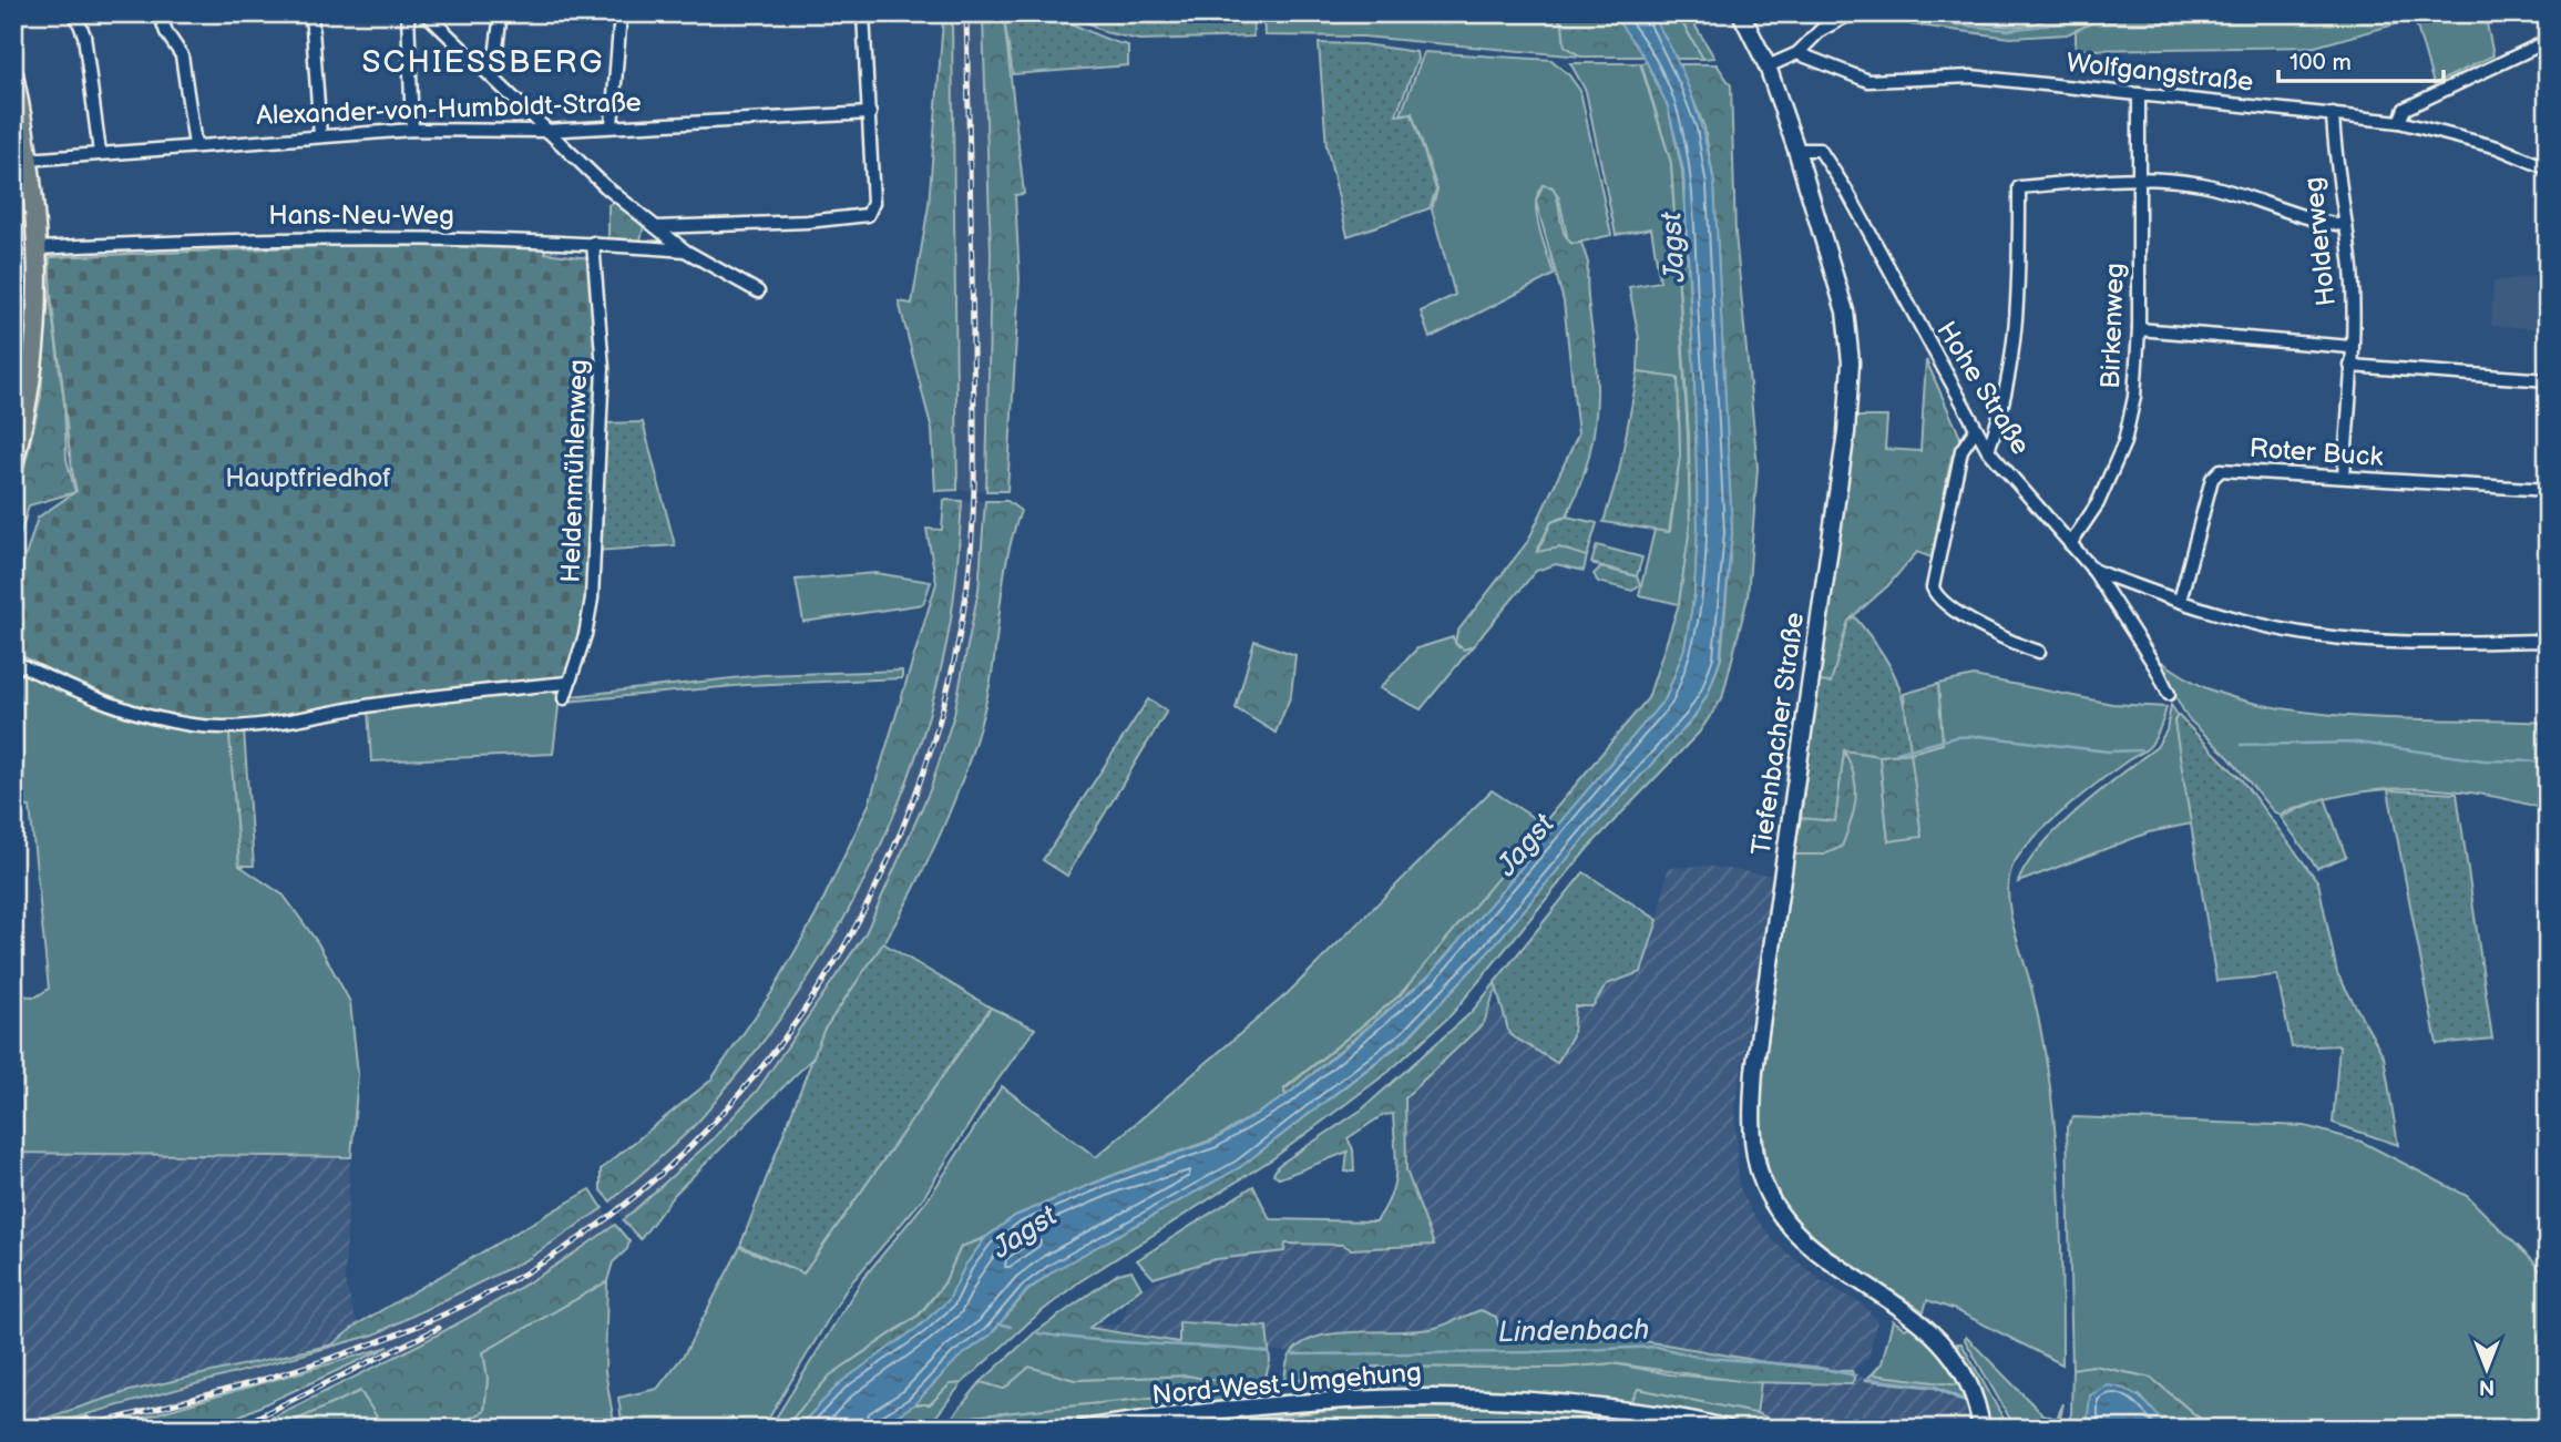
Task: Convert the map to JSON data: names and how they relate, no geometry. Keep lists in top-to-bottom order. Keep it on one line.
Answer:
{"streets":{"main road":["Tiefenbacher Straße","Nord-West-Umgehung"],"street":["Wolfgangstraße","Alexander-von-Humboldt-Straße","Hans-Neu-Weg","Holderweg","Birkenweg","Hohe Straße","Roter Buck","Heldenmühlenweg"]},"crossings":[["Wolfgangstraße","Holderweg"],["Wolfgangstraße","Birkenweg"],["Hans-Neu-Weg","Heldenmühlenweg"],["Holderweg","Roter Buck"],["Birkenweg","Hohe Straße"],["Hohe Straße","Tiefenbacher Straße"]],"districts":["SCHIESSBERG"],"water":["Jagst","Lindenbach"],"parks":["Hauptfriedhof"],"scale_bar":"100 m","north":"bottom"}
